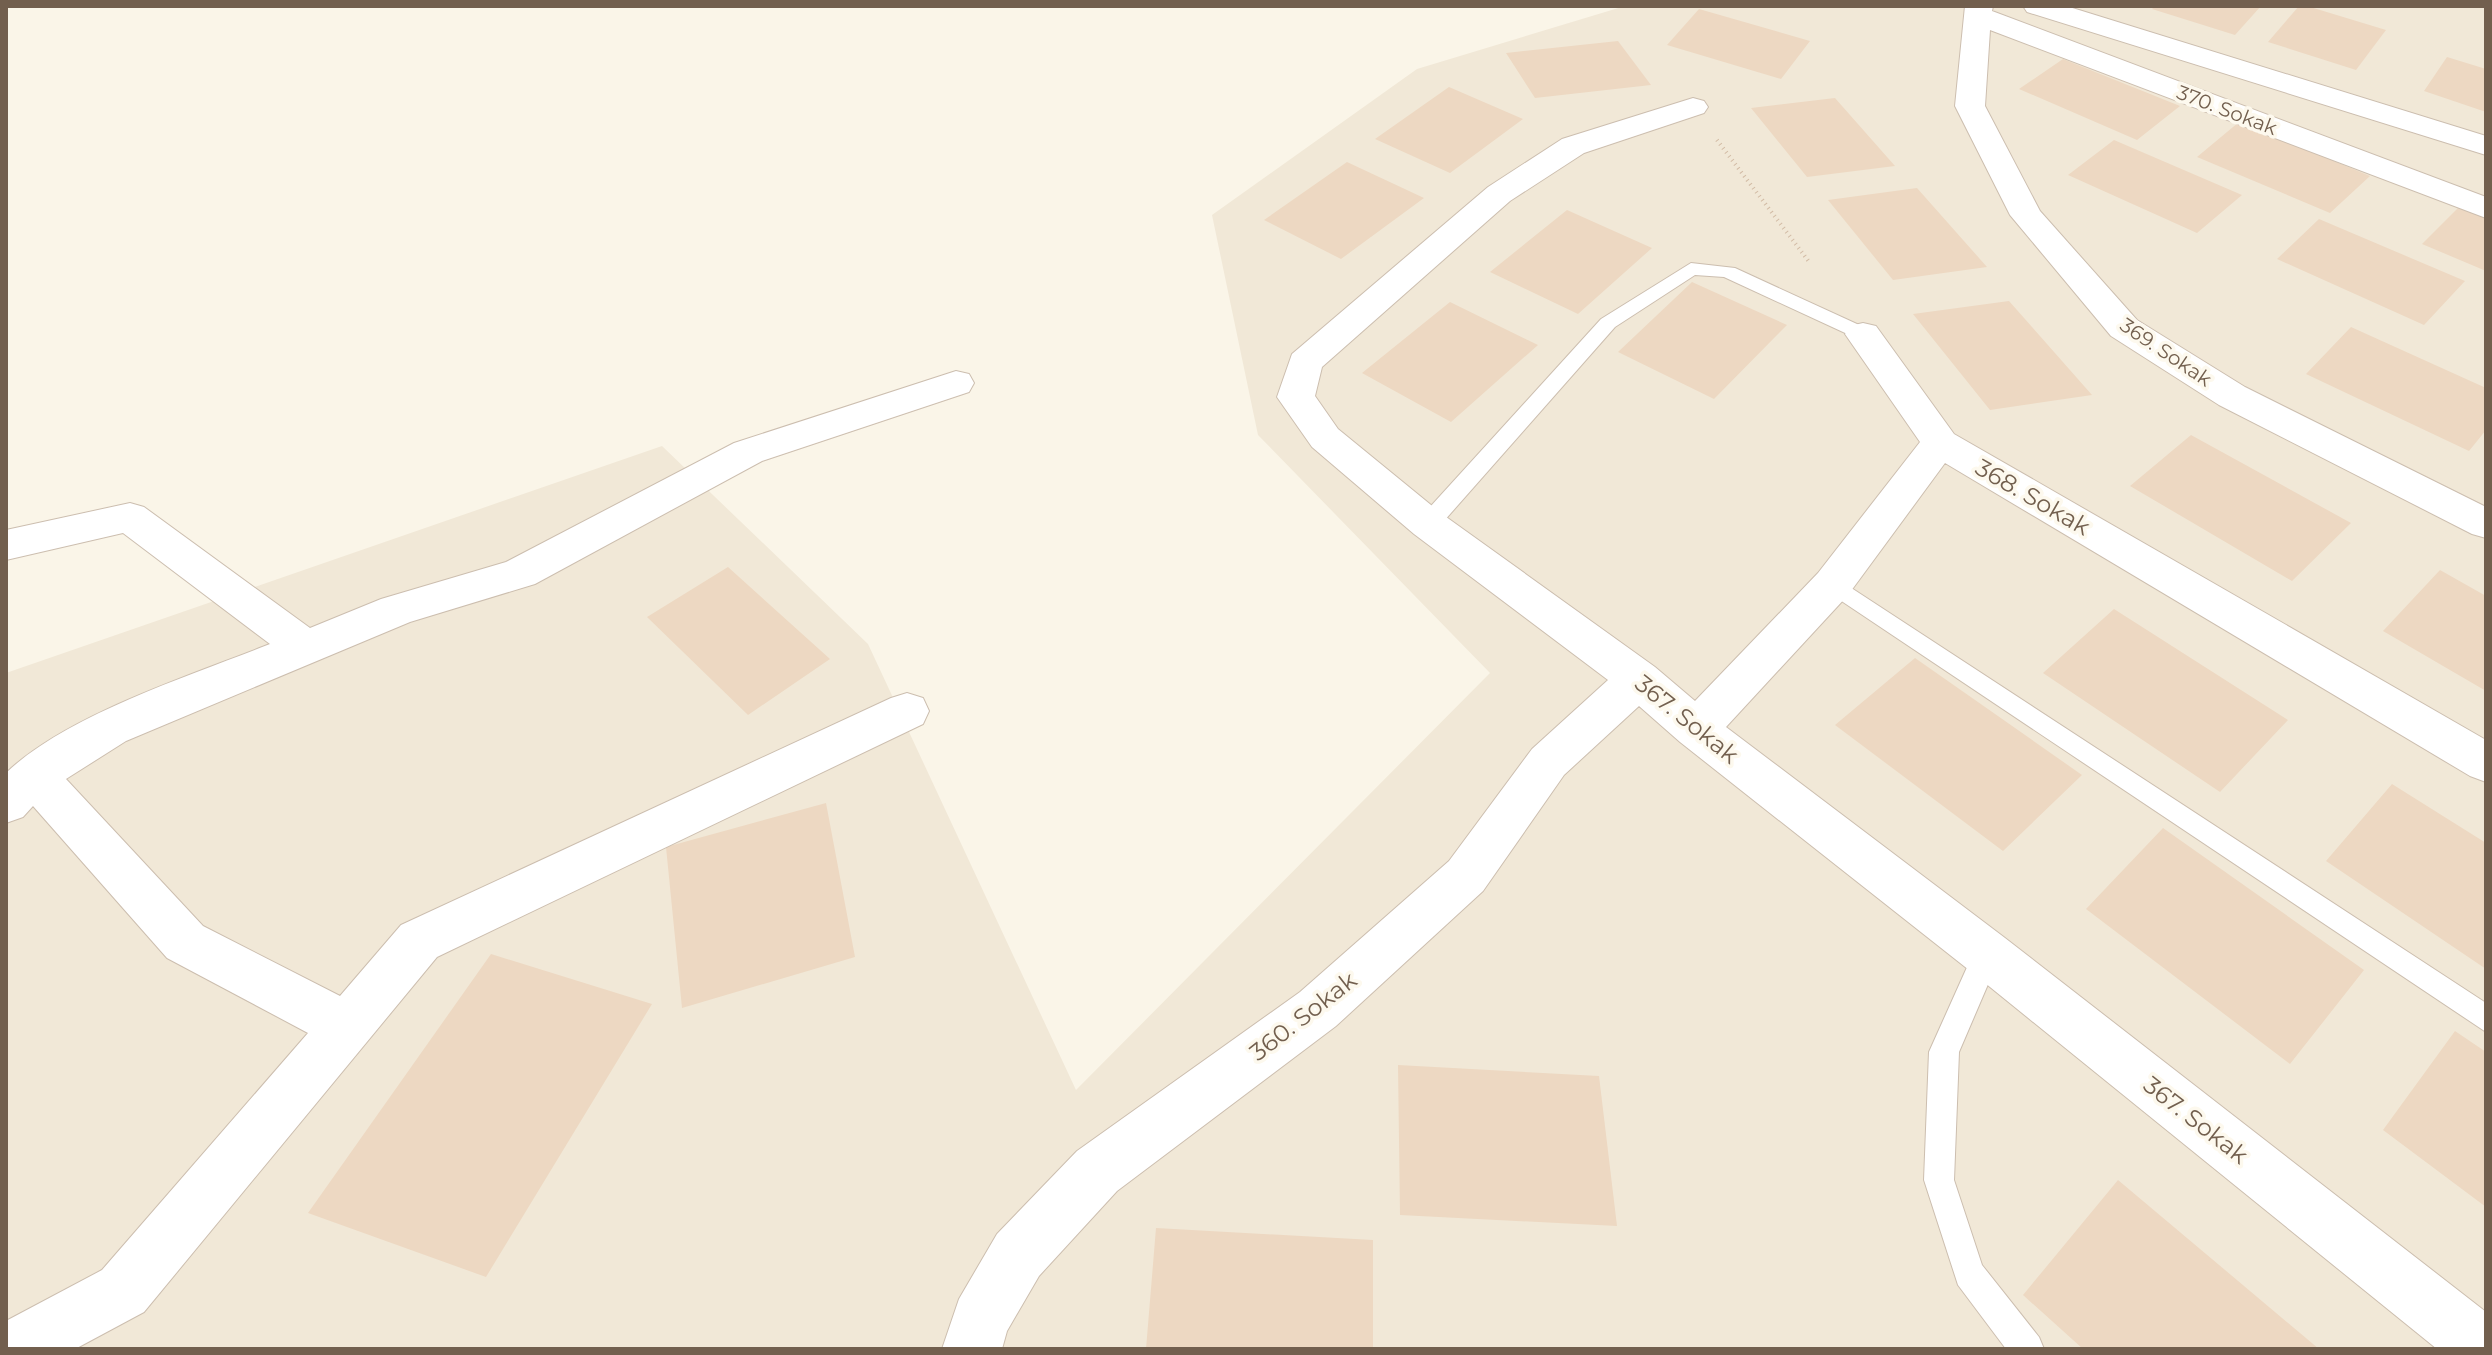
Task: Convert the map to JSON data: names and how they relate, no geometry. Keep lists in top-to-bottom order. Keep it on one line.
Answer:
{"streets":{"street":["370. Sokak","369. Sokak","368. Sokak","367. Sokak","360. Sokak"]},"crossings":[["370. Sokak","369. Sokak"],["367. Sokak","360. Sokak"]]}
